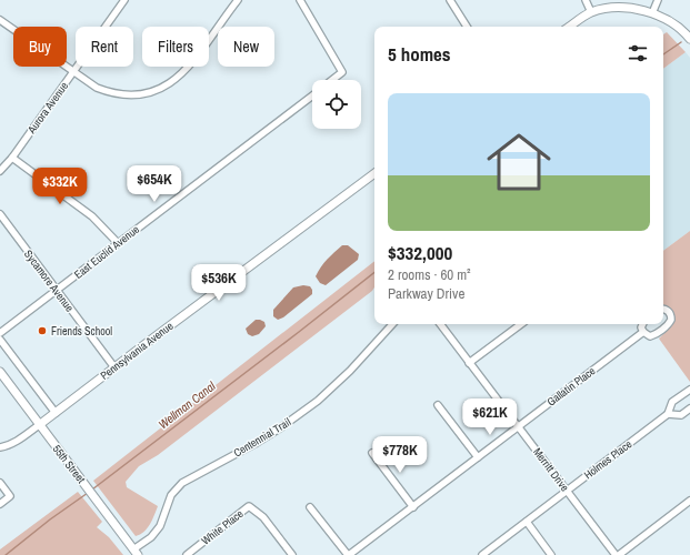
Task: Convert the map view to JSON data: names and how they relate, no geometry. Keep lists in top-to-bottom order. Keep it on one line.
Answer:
{"streets":{"street":["Aurora Avenue","East Euclid Avenue","Sycamore Avenue","Pennsylvania Avenue","Gallatin Place","Centennial Trail","Holmes Place","55th Street","Merritt Drive","White Place"]},"crossings":[["East Euclid Avenue","Sycamore Avenue"],["Sycamore Avenue","Pennsylvania Avenue"],["Pennsylvania Avenue","55th Street"],["Gallatin Place","Merritt Drive"],["Centennial Trail","55th Street"],["Holmes Place","Merritt Drive"]],"water":["Wellman Canal"],"places":["Friends School"],"page":{"chip":["Buy","Rent","Filters","New"],"heading":"5 homes","list":[{"name":"$332,000","note":"2 rooms · 60 m² · Parkway Drive"}],"price":["$654K","$332K","$536K","$621K","$778K"]}}
